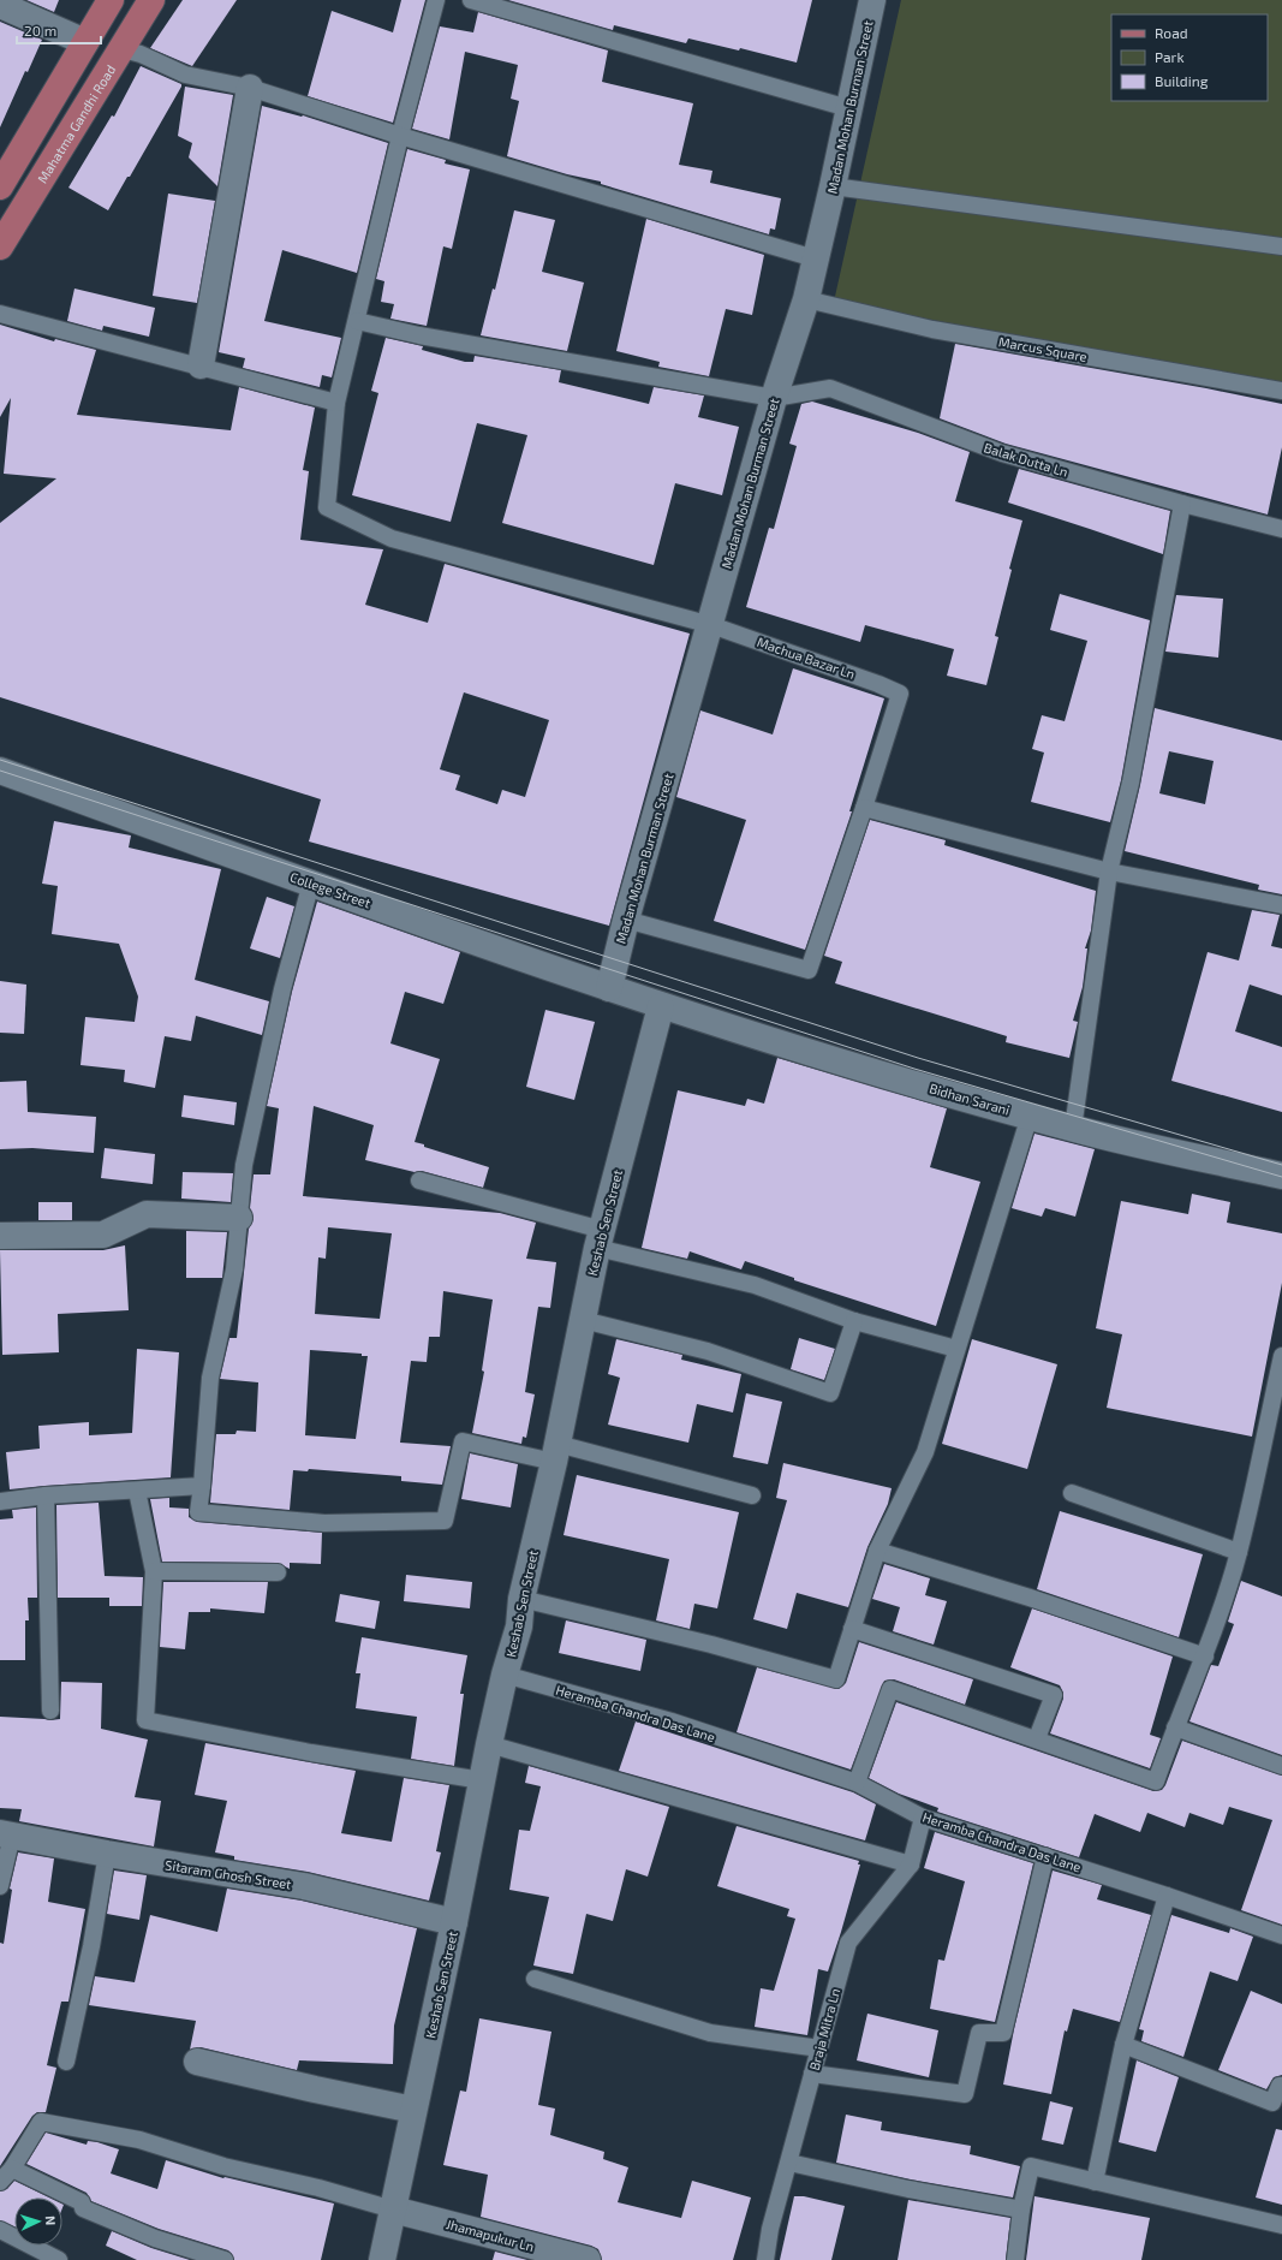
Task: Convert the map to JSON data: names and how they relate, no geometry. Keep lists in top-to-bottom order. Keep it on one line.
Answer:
{"streets":{"main road":["Madan Mohan Burman Street","Mahatma Gandhi Road","College Street","Bidhan Sarani","Keshab Sen Street","Sitaram Ghosh Street","Jhamapukur Ln"],"lane":["Marcus Square","Balak Dutta Ln","Machua Bazar Ln","Heramba Chandra Das Lane","Braja Mitra Ln"]},"crossings":[["Madan Mohan Burman Street","Marcus Square"],["Madan Mohan Burman Street","Balak Dutta Ln"],["Madan Mohan Burman Street","Machua Bazar Ln"],["Madan Mohan Burman Street","College Street"],["College Street","Bidhan Sarani"],["College Street","Keshab Sen Street"],["Bidhan Sarani","Keshab Sen Street"],["Keshab Sen Street","Heramba Chandra Das Lane"],["Keshab Sen Street","Sitaram Ghosh Street"],["Keshab Sen Street","Jhamapukur Ln"],["Heramba Chandra Das Lane","Braja Mitra Ln"]],"legend":["Road","Park","Building"],"scale_bar":"20 m","north":"right"}
